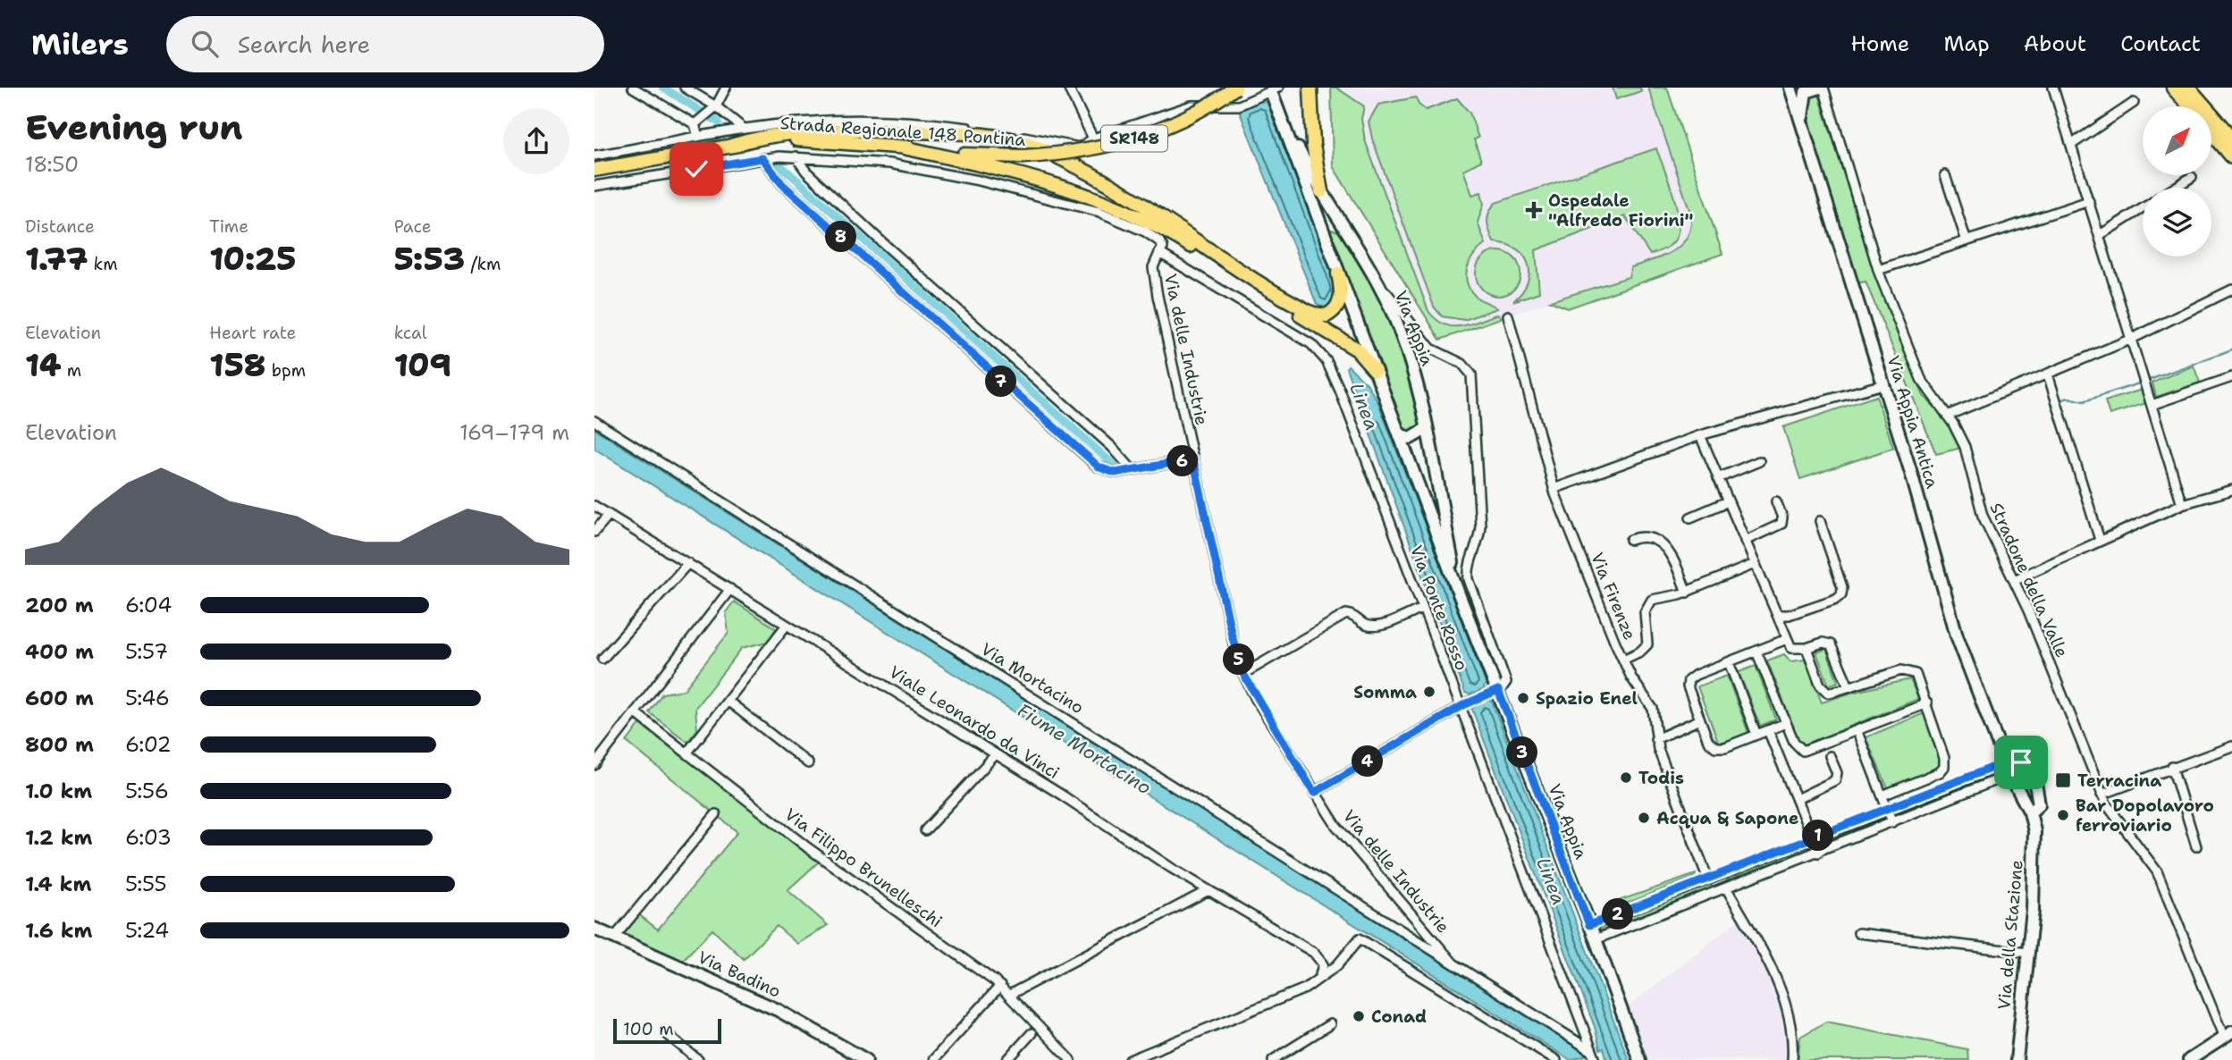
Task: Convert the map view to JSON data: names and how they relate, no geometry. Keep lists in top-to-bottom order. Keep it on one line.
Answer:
{"streets":{"main road":["Strada Regionale 148 Pontina","SR148","Via Appia","Via Appia Antica","Via della Stazione","Via Badino"],"street":["Via delle Industrie","Stradone della Valle","Via Firenze","Via Ponte Rosso","Via Mortacino","Viale Leonardo da Vinci","Via Filippo Brunelleschi"]},"crossings":[["Via delle Industrie","Via Ponte Rosso"],["Via delle Industrie","Via Mortacino"]],"water":["Linea","Fiume Mortacino"],"places":{"health":["Ospedale \"Alfredo Fiorini\""],"other":["Somma","Spazio Enel","Todis","Bar Dopolavoro ferroviario","Acqua & Sapone","Conad"],"transit":["Terracina"]},"scale_bar":"100 m","north":"top right","page":{"header":"Milers","search":"Search here","nav":["Home","Map","About","Contact"],"heading":["Evening run","18:50"],"stats":[["Distance","1.77 km"],["Time","10:25"],["Pace","5:53 /km"],["Elevation","14 m"],["Heart rate","158 bpm"],["kcal","109"]],"pins":["8","7","6","5","3","4","1","2"],"chart":["Elevation","169–179 m"],"list":[{"name":"200 m","note":"6:04"},{"name":"400 m","note":"5:57"},{"name":"600 m","note":"5:46"},{"name":"800 m","note":"6:02"},{"name":"1.0 km","note":"5:56"},{"name":"1.2 km","note":"6:03"},{"name":"1.4 km","note":"5:55"},{"name":"1.6 km","note":"5:24"}],"scale":"100 m"}}
